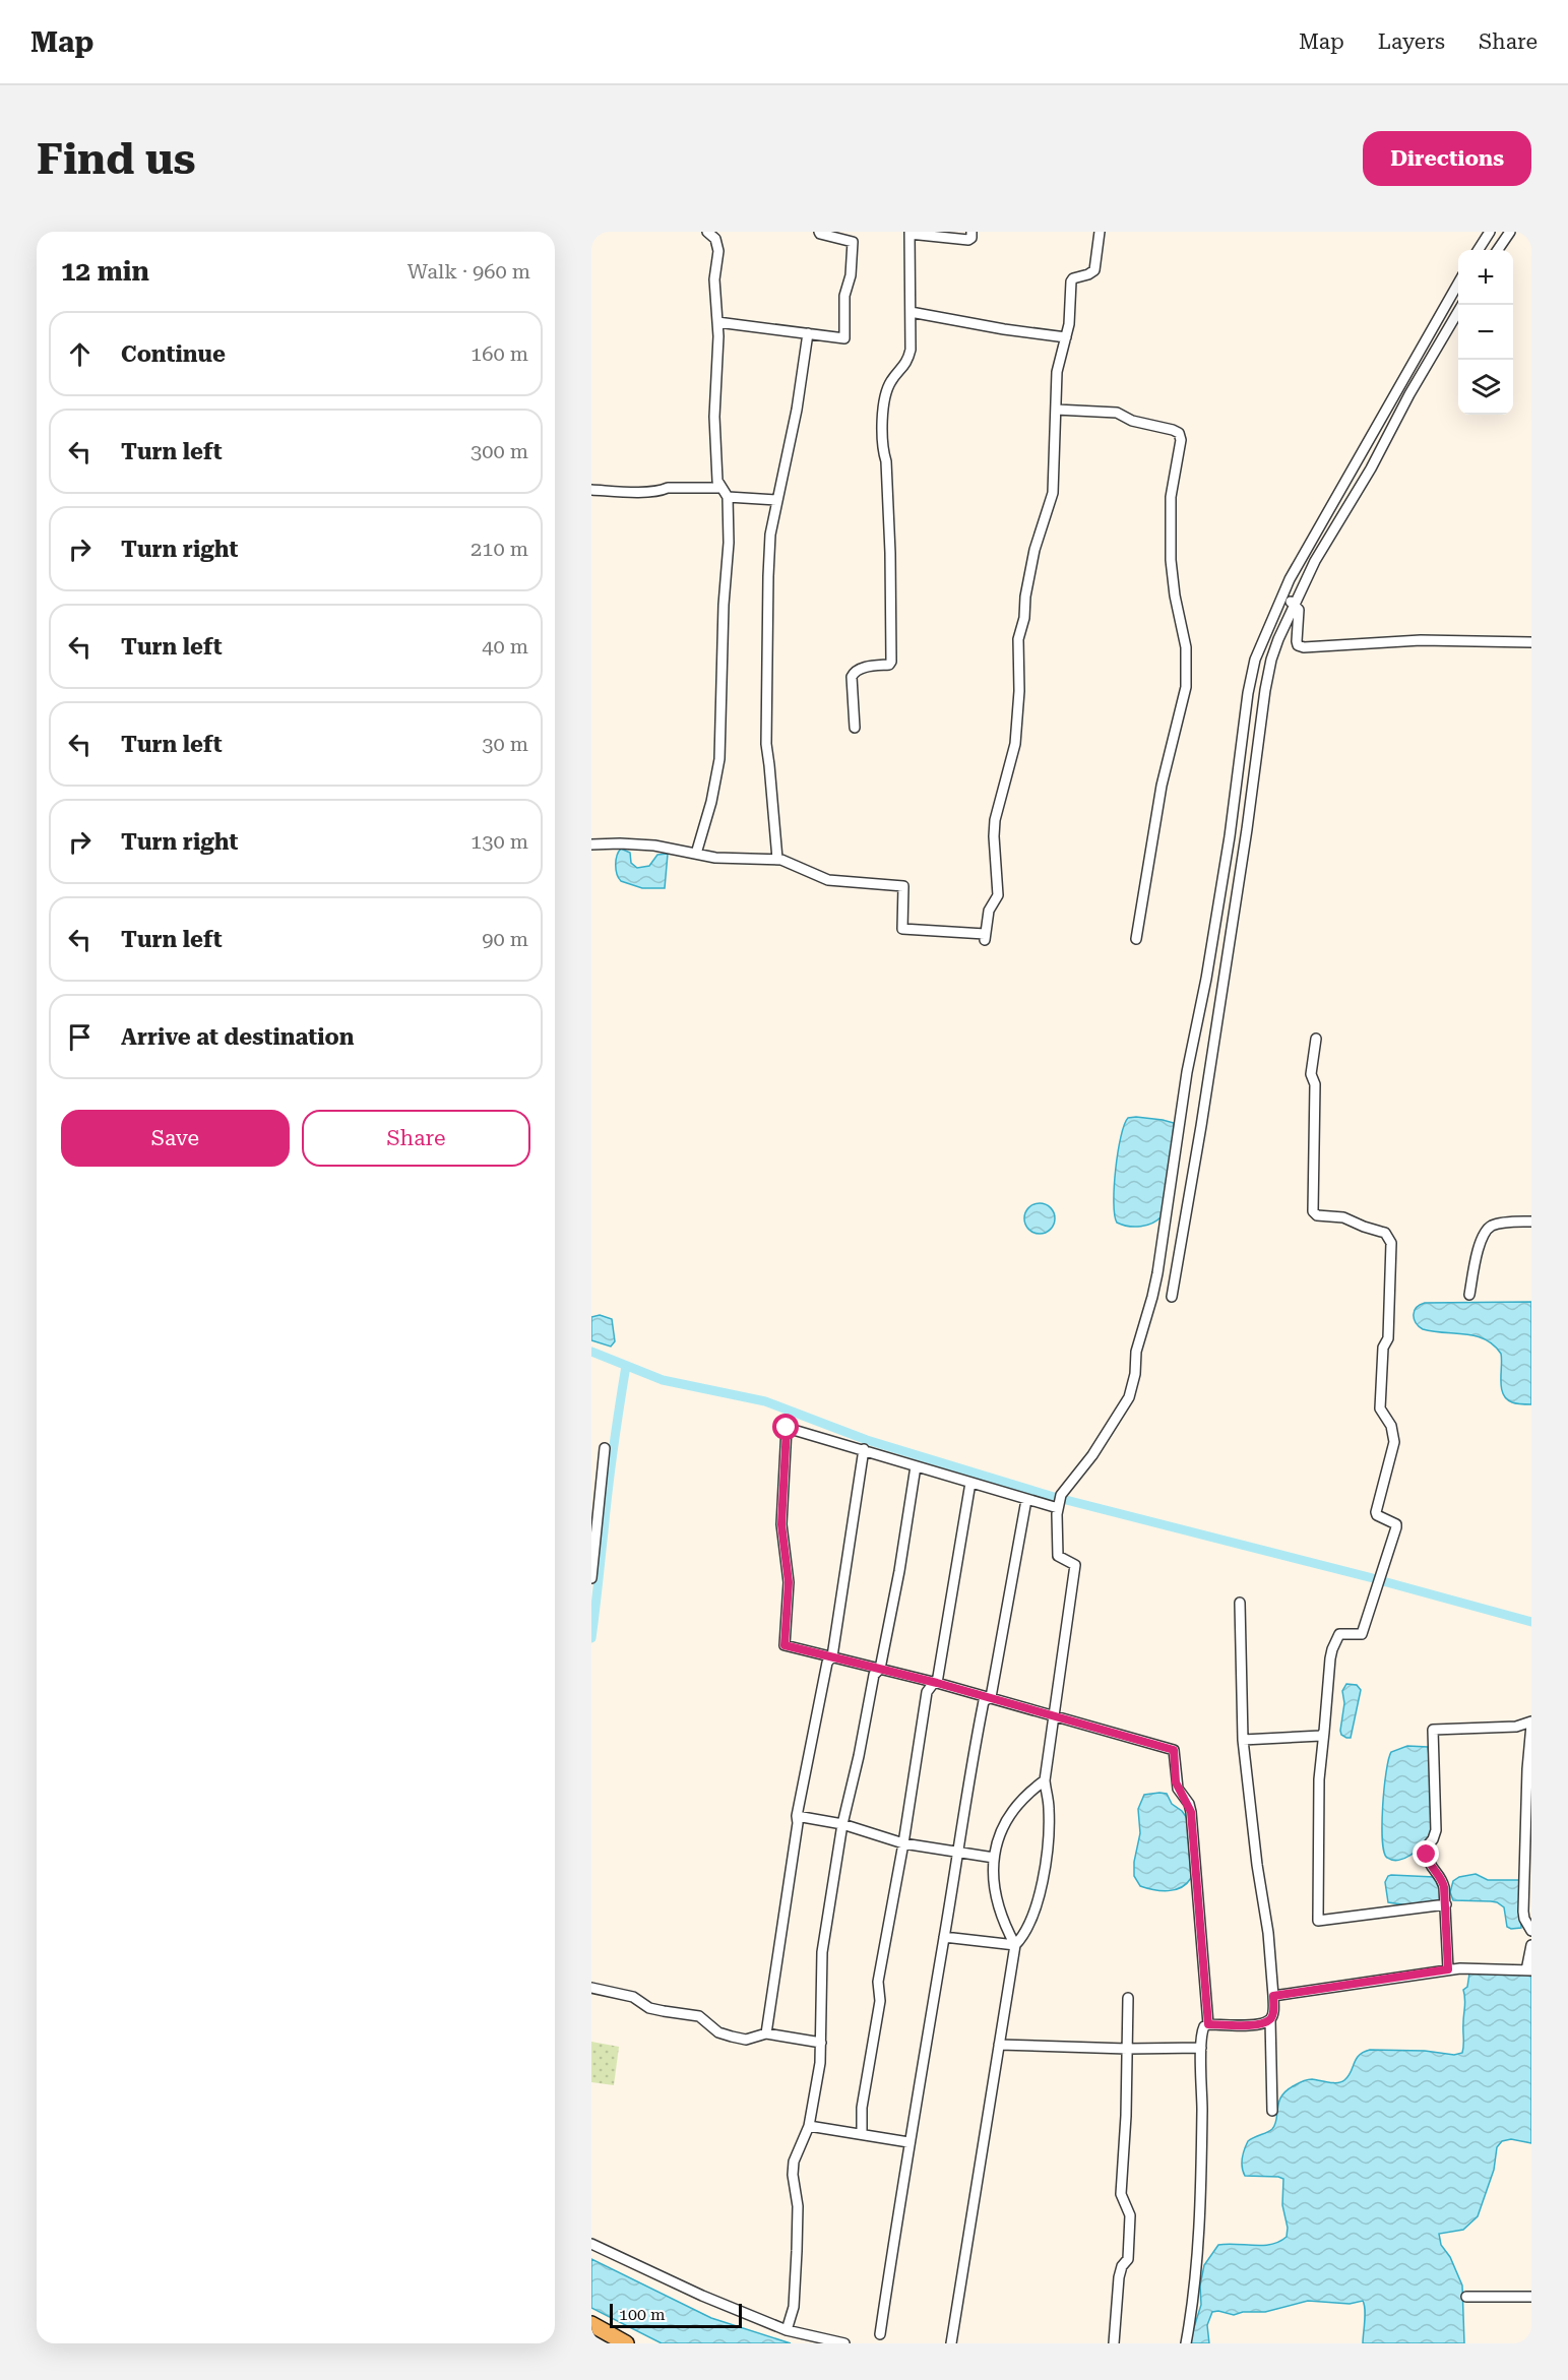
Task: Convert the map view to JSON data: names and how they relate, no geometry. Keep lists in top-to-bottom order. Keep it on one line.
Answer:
{"scale_bar":"100 m","page":{"header":"Map","nav":["Map","Layers","Share"],"buttons":["Directions",["Save","Share"]],"title":"Find us","heading":["12 min","Walk · 960 m"],"map_buttons":["+","−"],"list":[["Continue","160 m"],["Turn left","300 m"],["Turn right","210 m"],["Turn left","40 m"],["Turn left","30 m"],["Turn right","130 m"],["Turn left","90 m"],"Arrive at destination"],"scale":"100 m"}}
